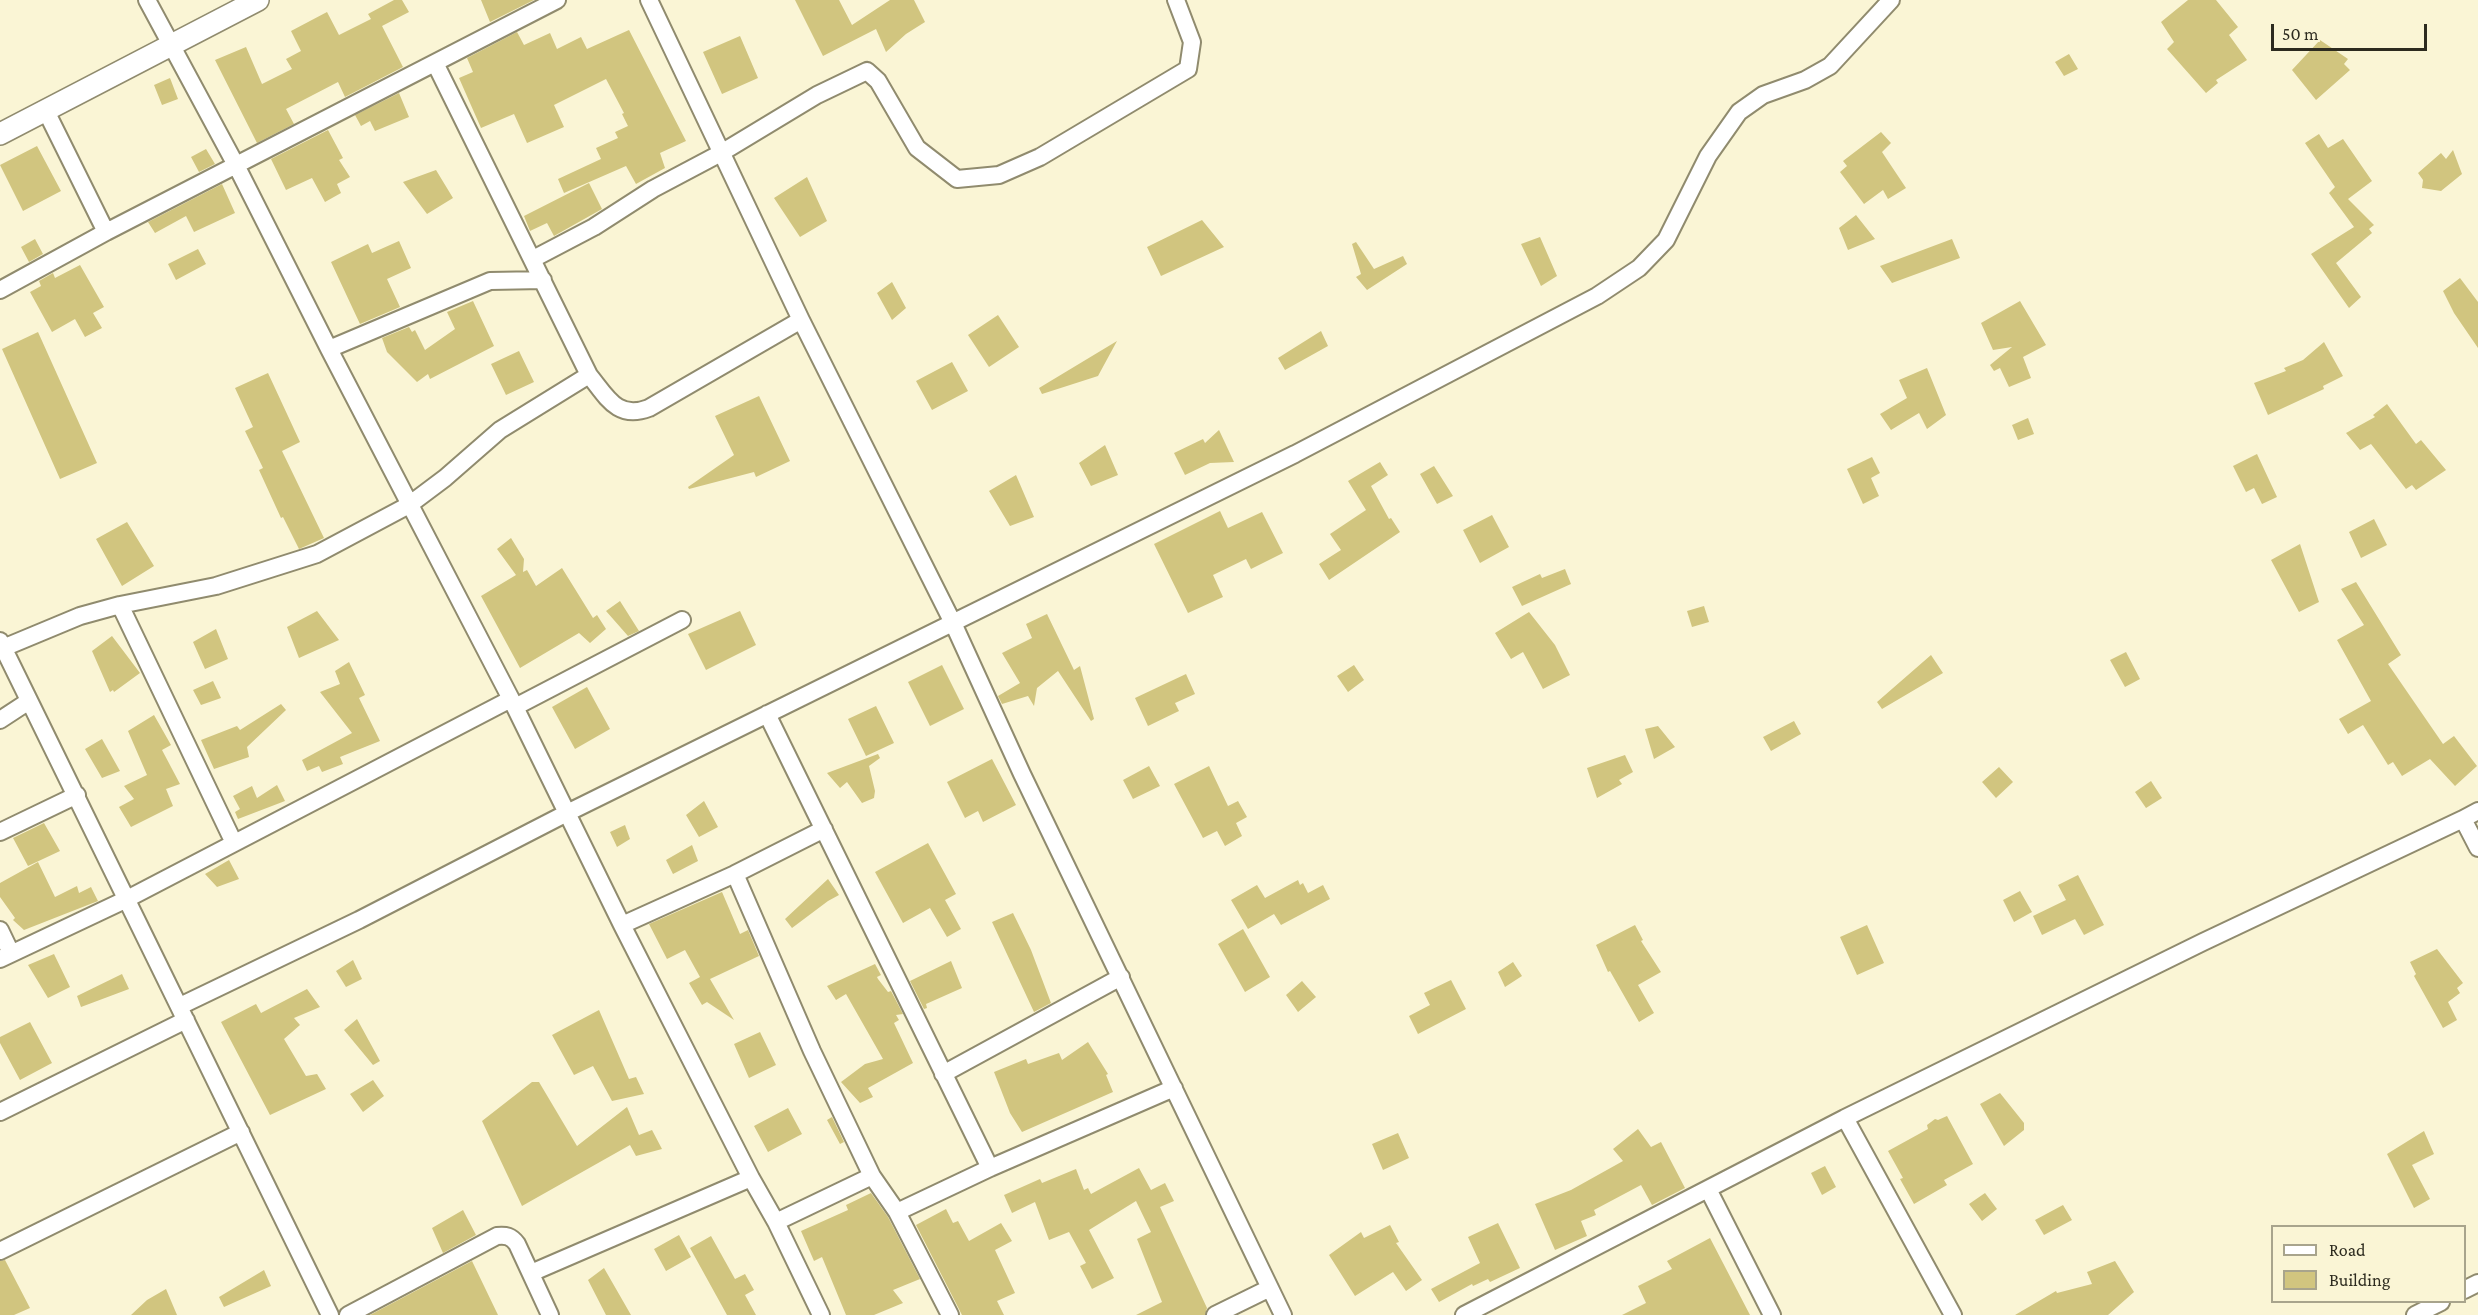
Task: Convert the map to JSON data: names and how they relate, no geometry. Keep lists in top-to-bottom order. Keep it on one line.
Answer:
{"legend":["Road","Building"],"scale_bar":"50 m"}
